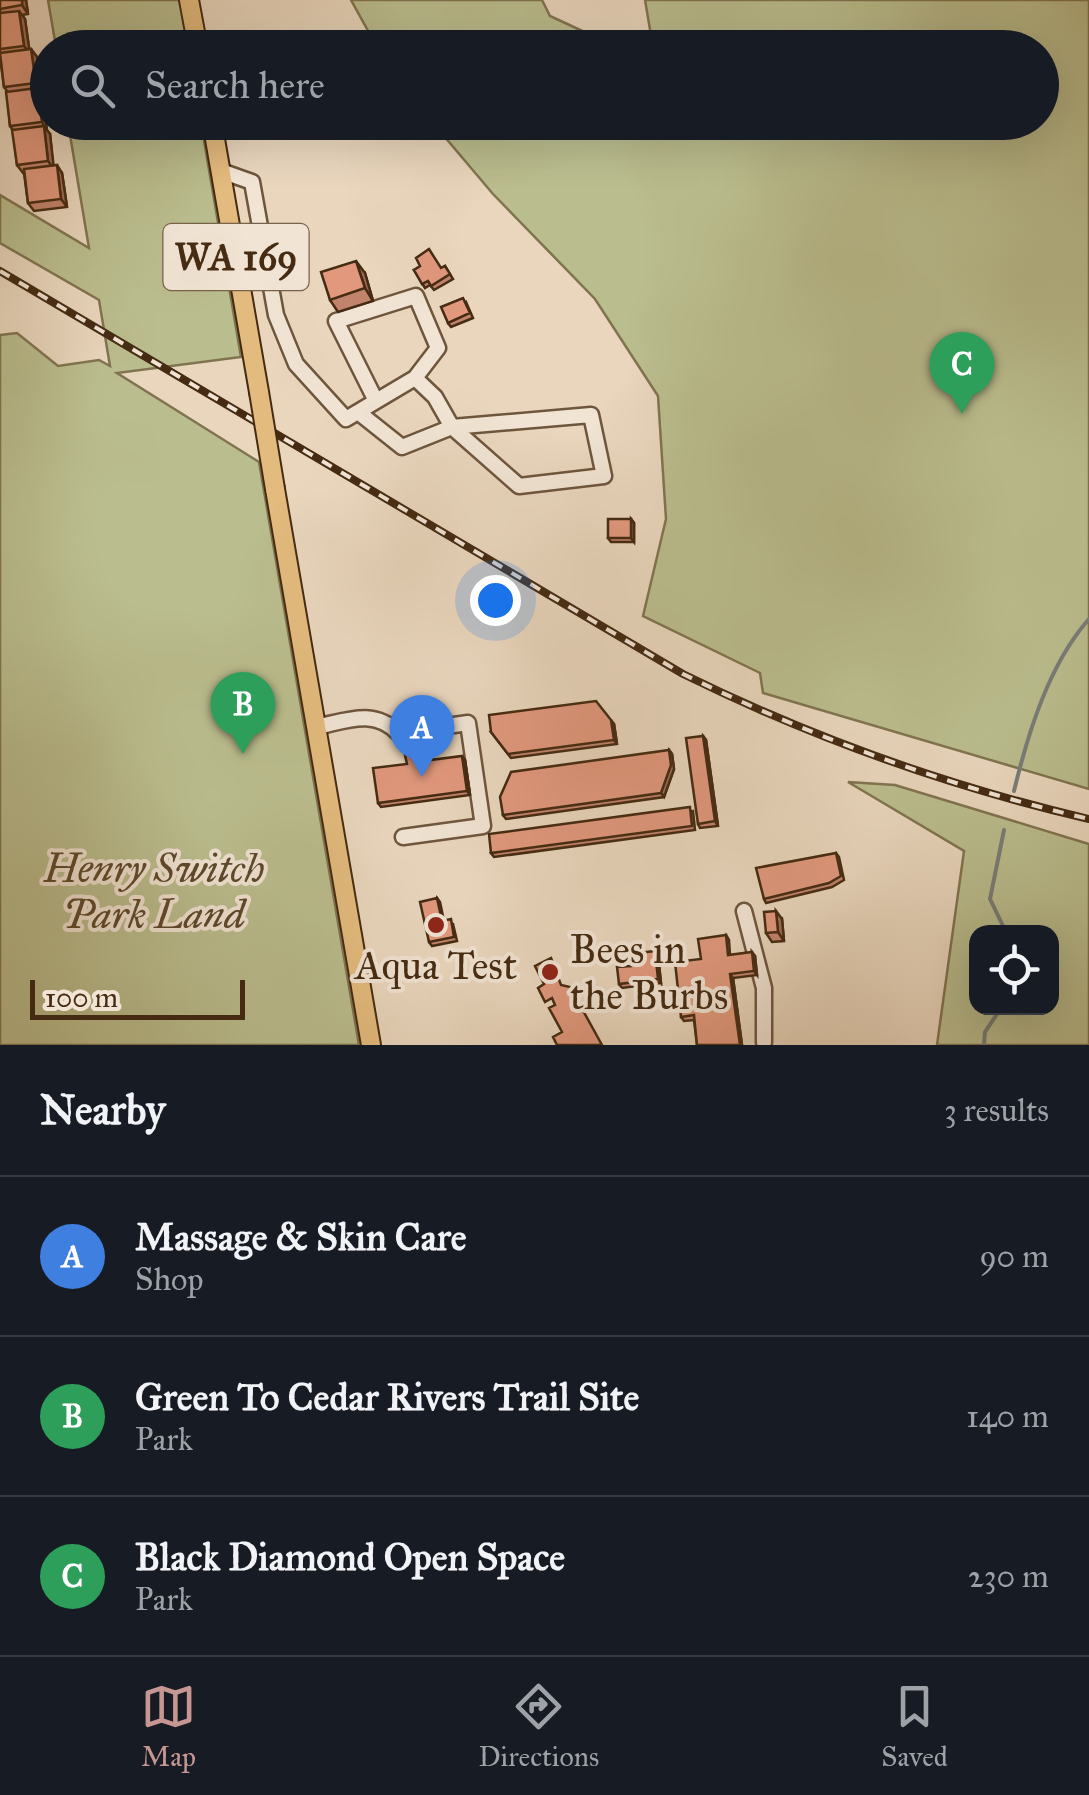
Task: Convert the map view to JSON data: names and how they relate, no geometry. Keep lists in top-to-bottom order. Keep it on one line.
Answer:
{"streets":{"main road":["WA 169"]},"parks":["Henry Switch Park Land"],"places":["Aqua Test","Bees in the Burbs"],"scale_bar":"100 m","page":{"search":"Search here","pins":["C","B","A"],"scale":"100 m","heading":["Nearby","3 results"],"list":[{"mark":"A","name":"Massage & Skin Care","note":"Shop","value":"90 m"},{"mark":"B","name":"Green To Cedar Rivers Trail Site","note":"Park","value":"140 m"},{"mark":"C","name":"Black Diamond Open Space","note":"Park","value":"230 m"}],"nav":["Map","Directions","Saved"]}}
